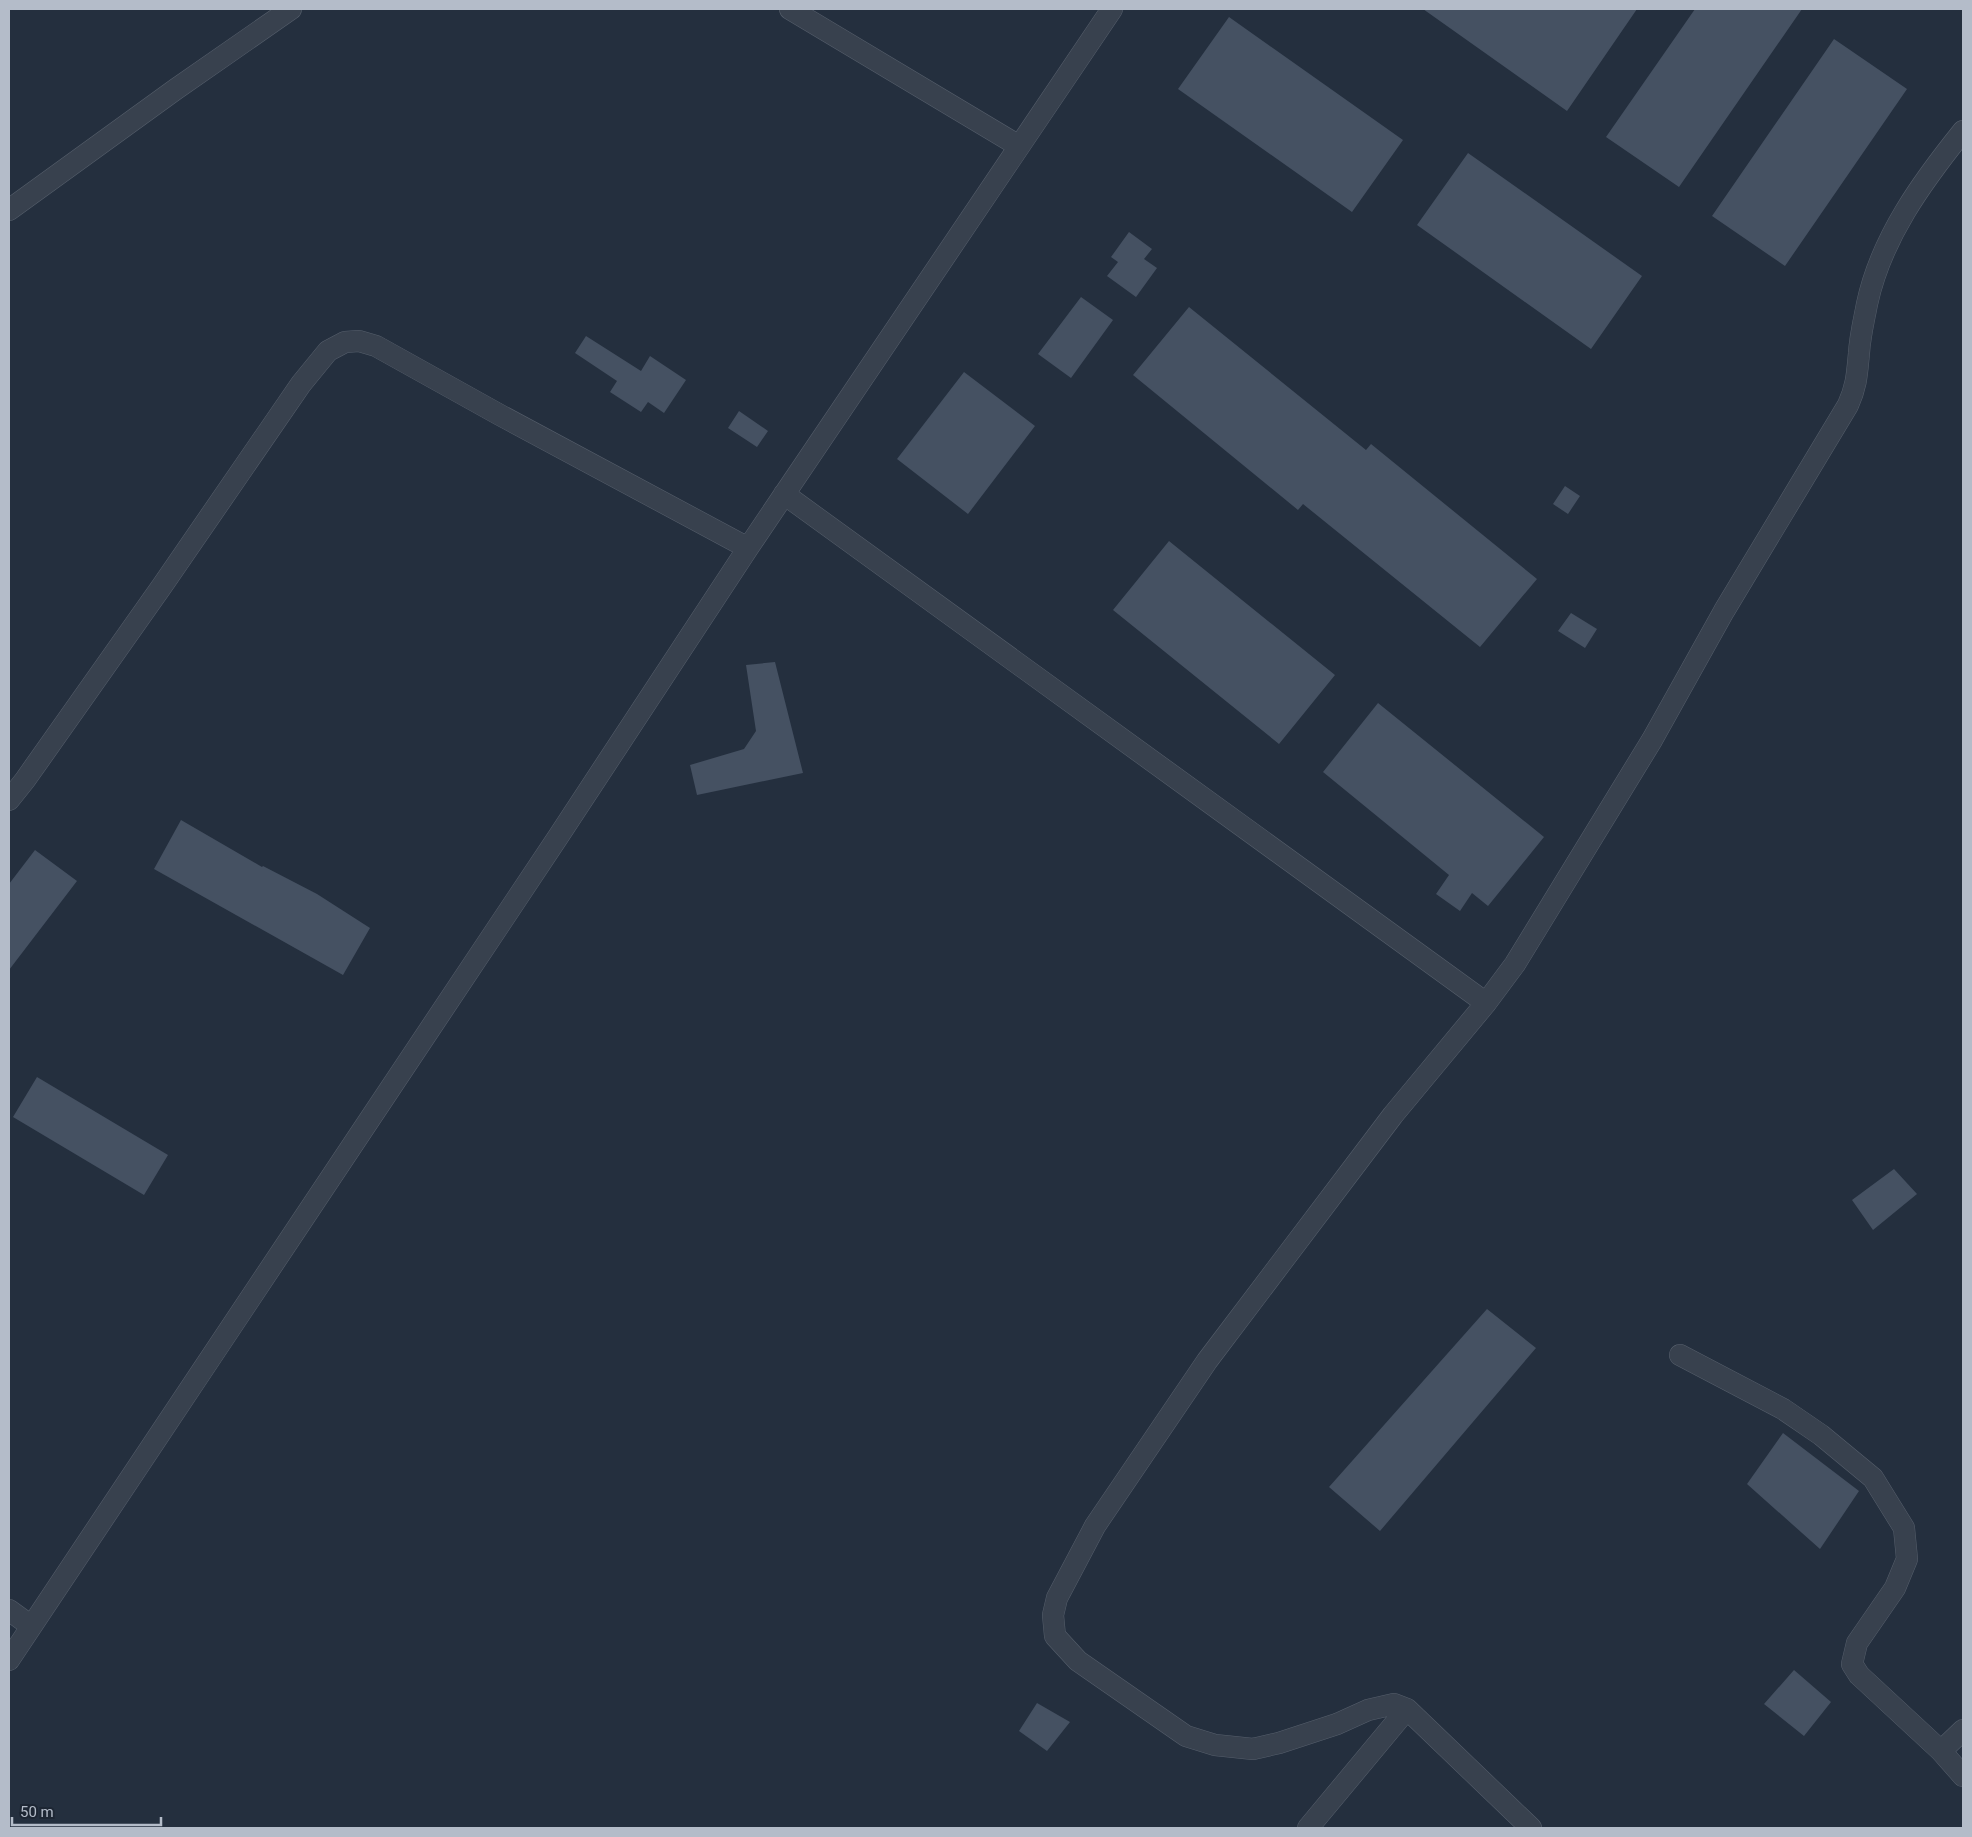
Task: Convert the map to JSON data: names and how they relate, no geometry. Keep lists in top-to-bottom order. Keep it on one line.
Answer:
{"scale_bar":"50 m"}
